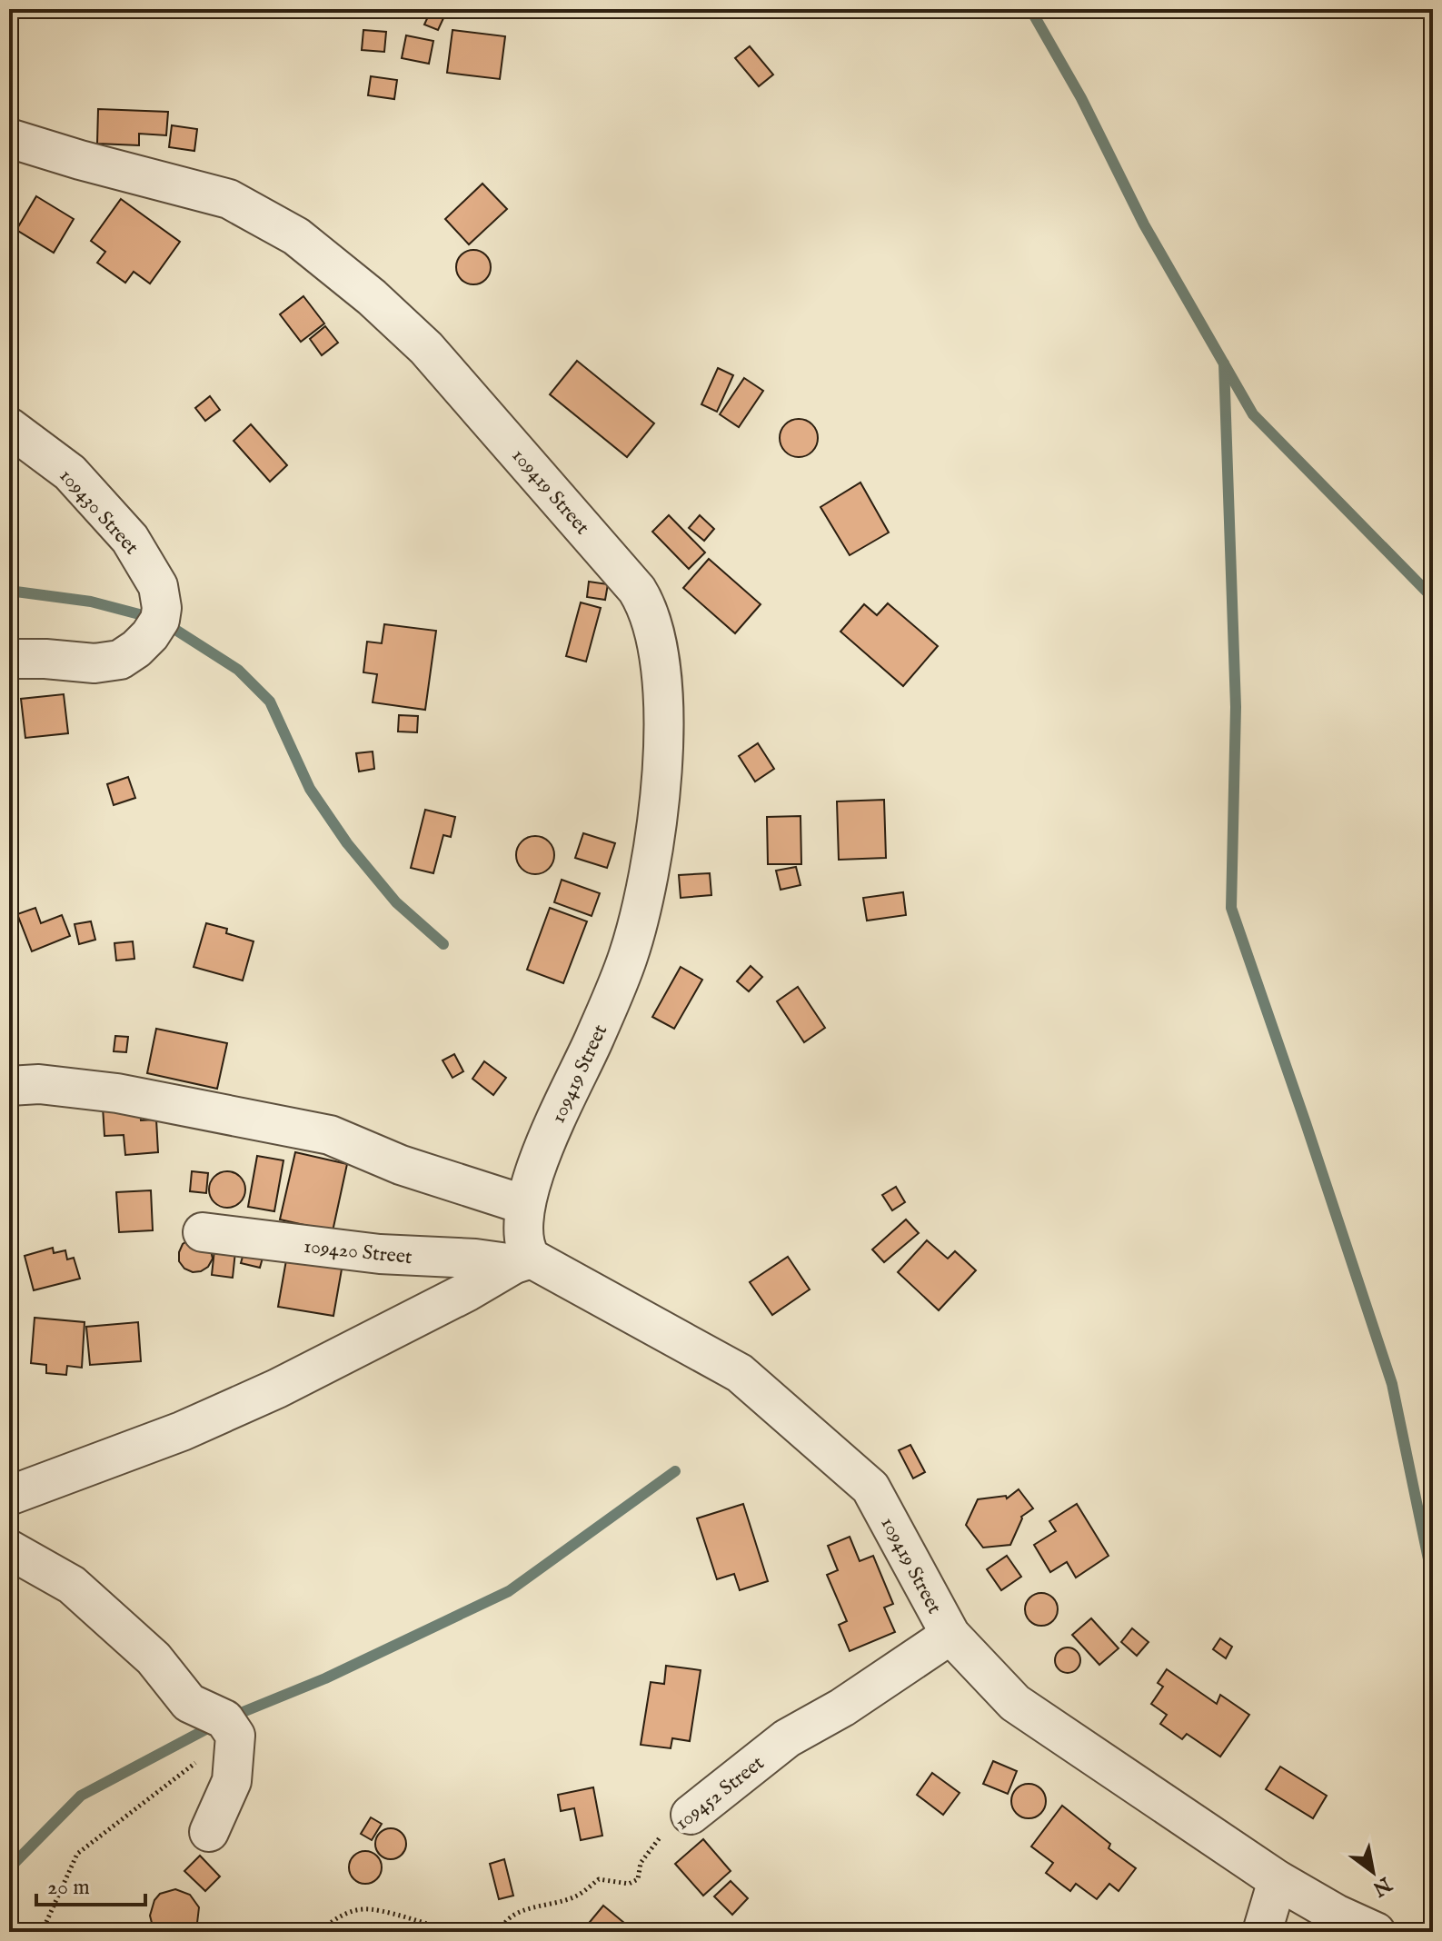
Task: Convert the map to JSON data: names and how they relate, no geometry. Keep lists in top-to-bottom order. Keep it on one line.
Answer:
{"streets":{"street":["109419 Street","109430 Street","109420 Street","109452 Street"]},"crossings":[["109419 Street","109420 Street"],["109419 Street","109452 Street"]],"scale_bar":"20 m","north":"bottom right"}
